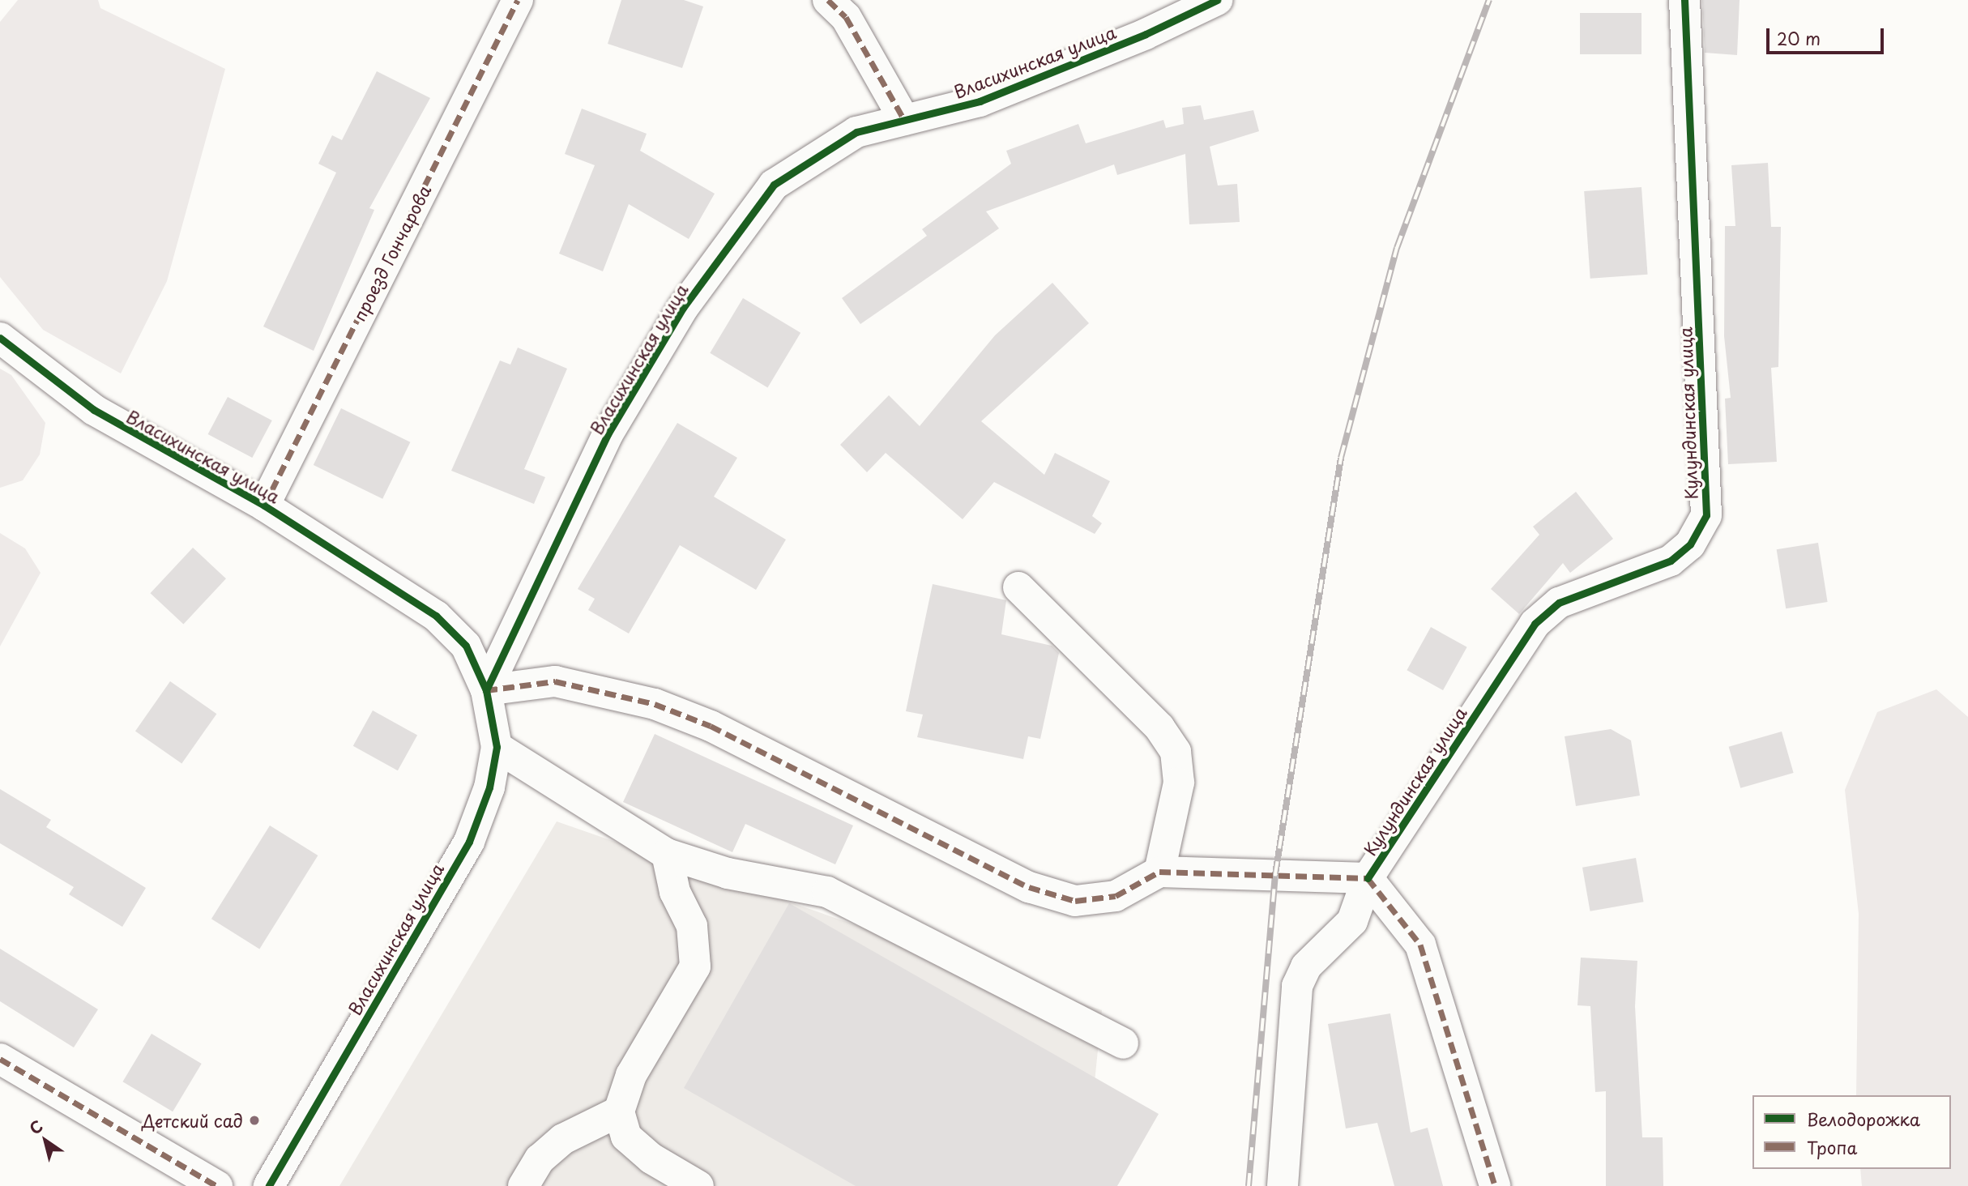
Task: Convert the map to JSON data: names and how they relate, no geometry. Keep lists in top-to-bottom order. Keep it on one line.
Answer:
{"streets":{"street":["Власихинская улица","проезд Гончарова","Кулундинская улица"]},"crossings":[["Власихинская улица","проезд Гончарова"]],"places":["Детский сад"],"legend":["Велодорожка","Тропа"],"scale_bar":"20 m","north":"top left"}
